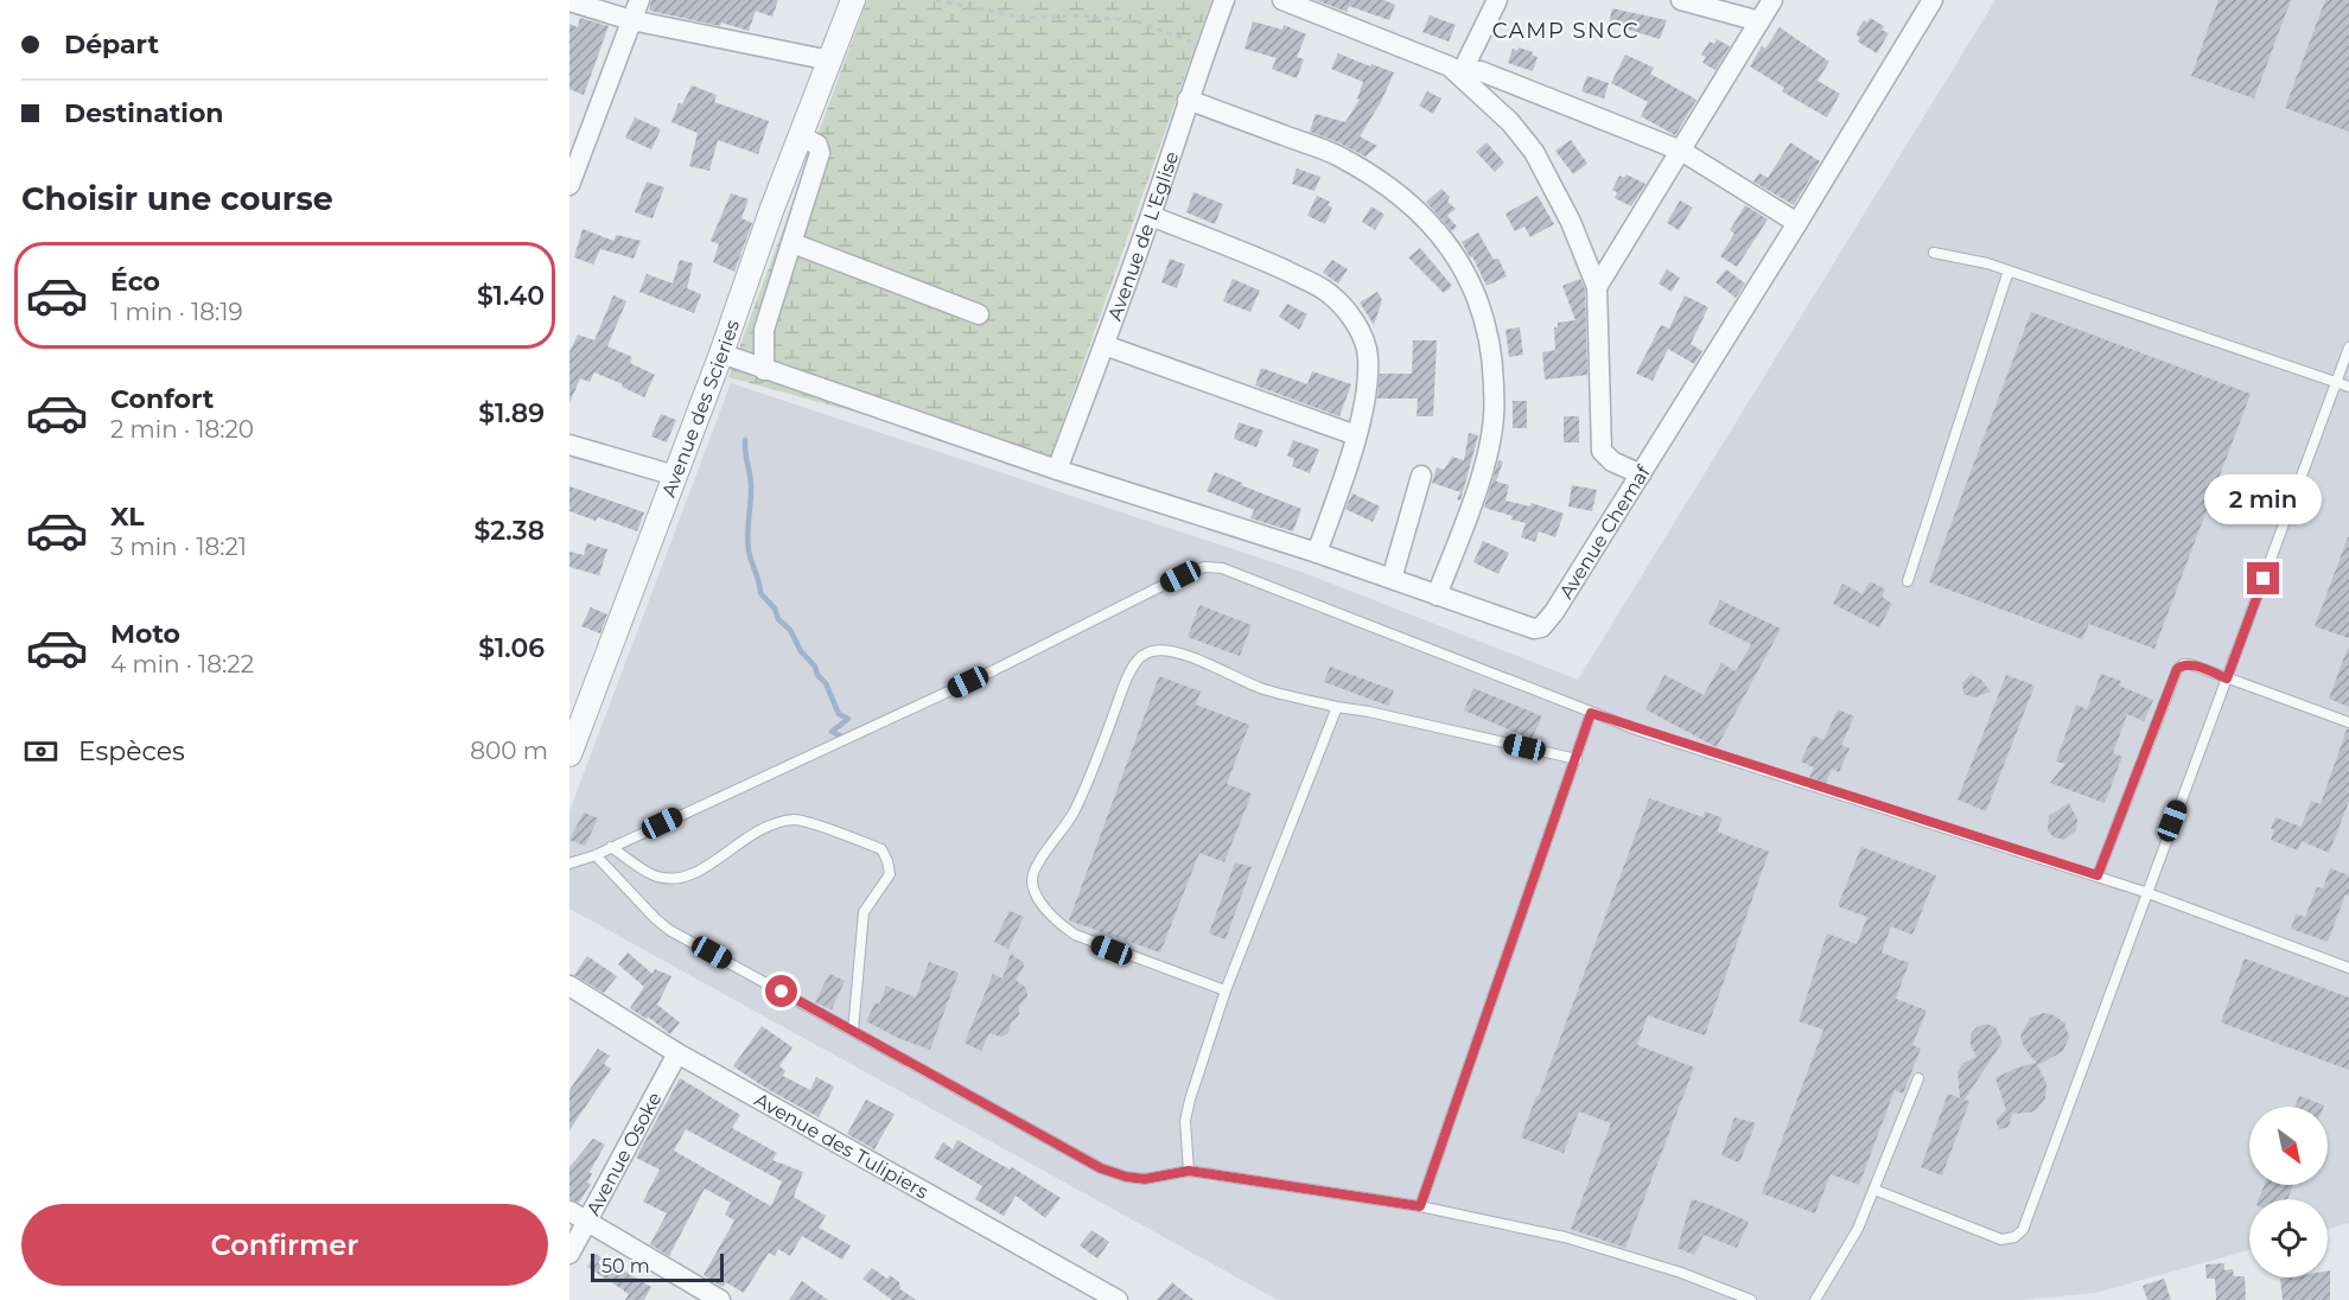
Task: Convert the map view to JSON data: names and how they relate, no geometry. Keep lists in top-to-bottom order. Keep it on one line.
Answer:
{"streets":{"street":["Avenue de L'Eglise","Avenue des Scieries","Avenue Chemaf","Avenue des Tulipiers","Avenue Osoke"]},"crossings":[["Avenue de L'Eglise","Avenue Chemaf"],["Avenue des Scieries","Avenue Chemaf"],["Avenue des Tulipiers","Avenue Osoke"]],"districts":["CAMP SNCC"],"scale_bar":"50 m","north":"bottom right","page":{"banner":["Départ","Destination"],"heading":"Choisir une course","list":[{"name":"Éco","note":"1 min · 18:19","value":"$1.40"},{"name":"Confort","note":"2 min · 18:20","value":"$1.89"},{"name":"XL","note":"3 min · 18:21","value":"$2.38"},{"name":"Moto","note":"4 min · 18:22","value":"$1.06"}],"bubble":"2 min","pay":["Espèces","800 m"],"buttons":"Confirmer","scale":"50 m"}}
